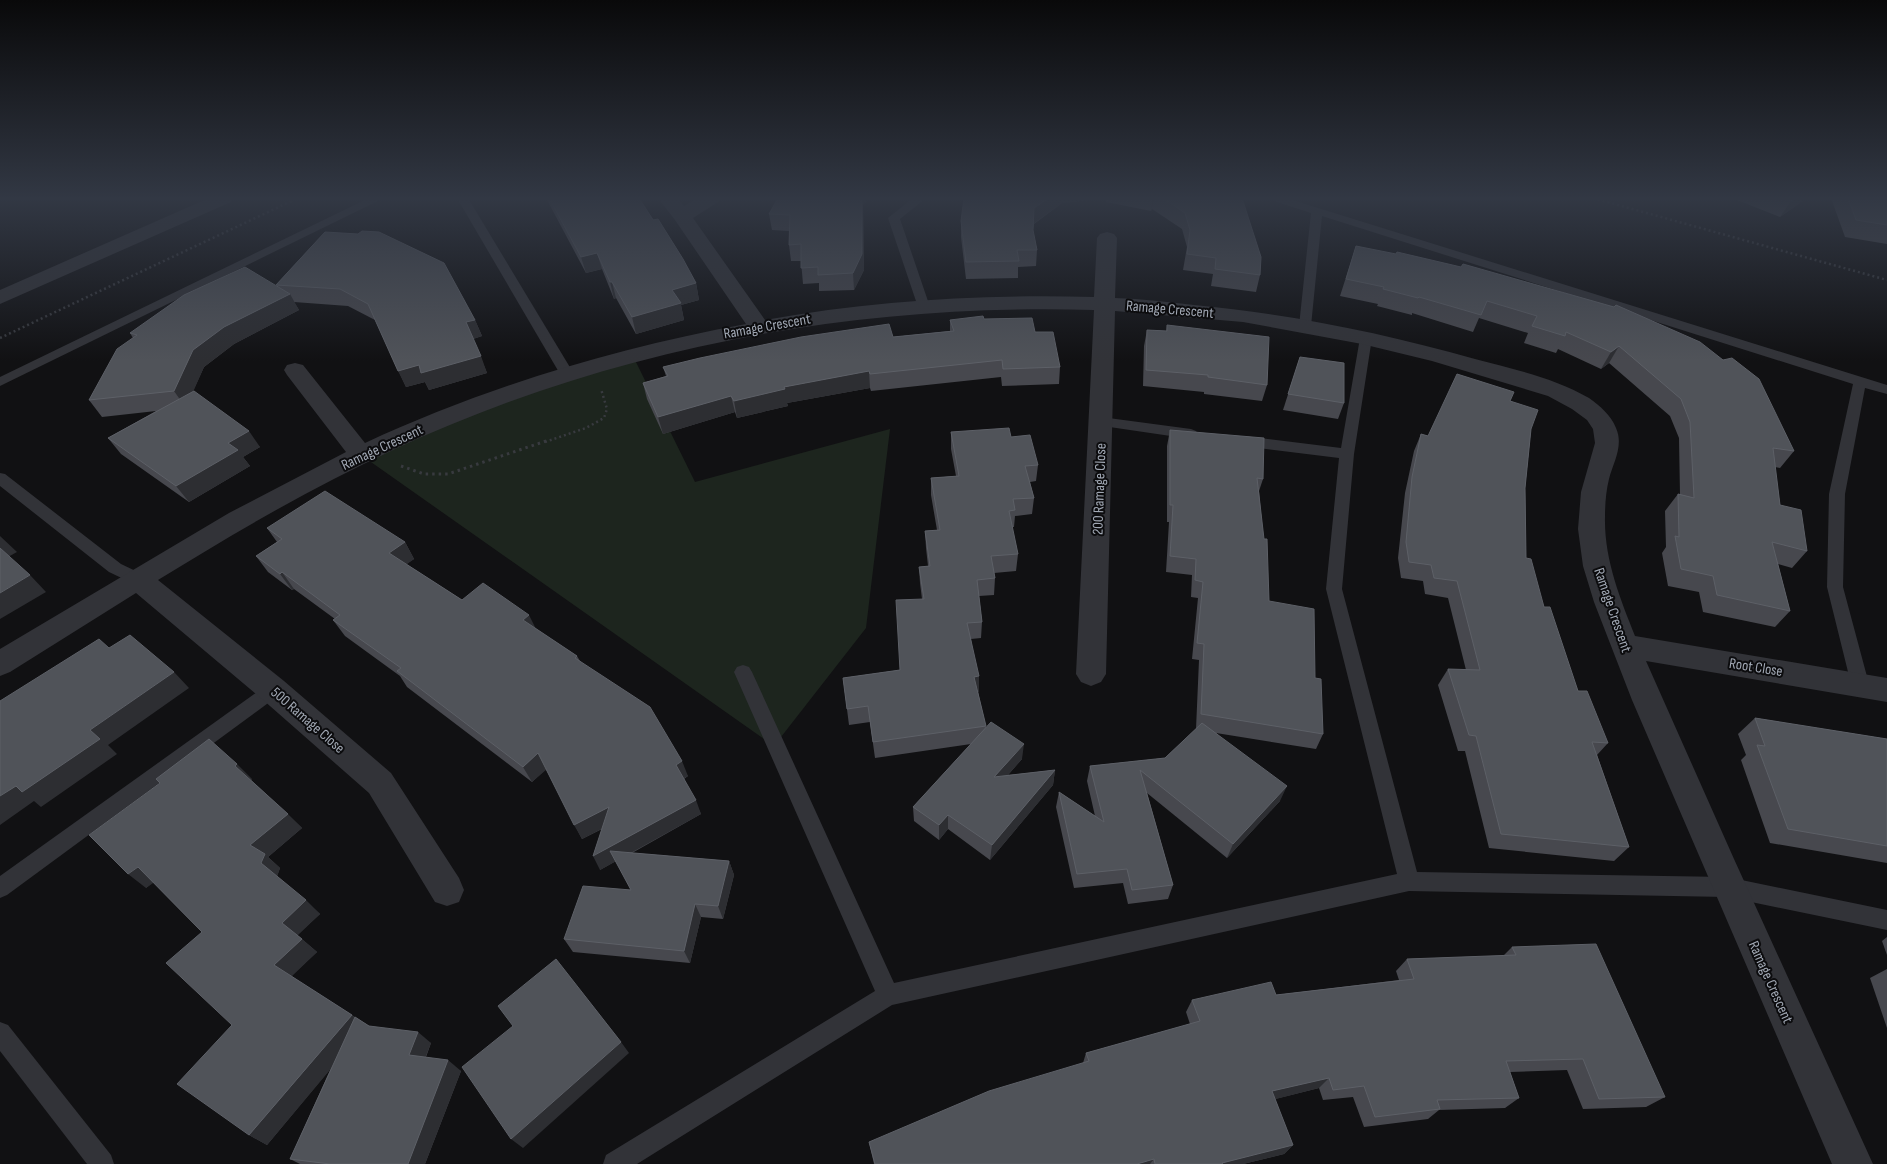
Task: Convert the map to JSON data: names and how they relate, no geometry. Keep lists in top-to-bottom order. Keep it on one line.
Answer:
{"streets":{"street":["Ramage Crescent","200 Ramage Close","Root Close","500 Ramage Close"]},"crossings":[["Ramage Crescent","200 Ramage Close"],["Ramage Crescent","Root Close"],["Ramage Crescent","500 Ramage Close"]]}
